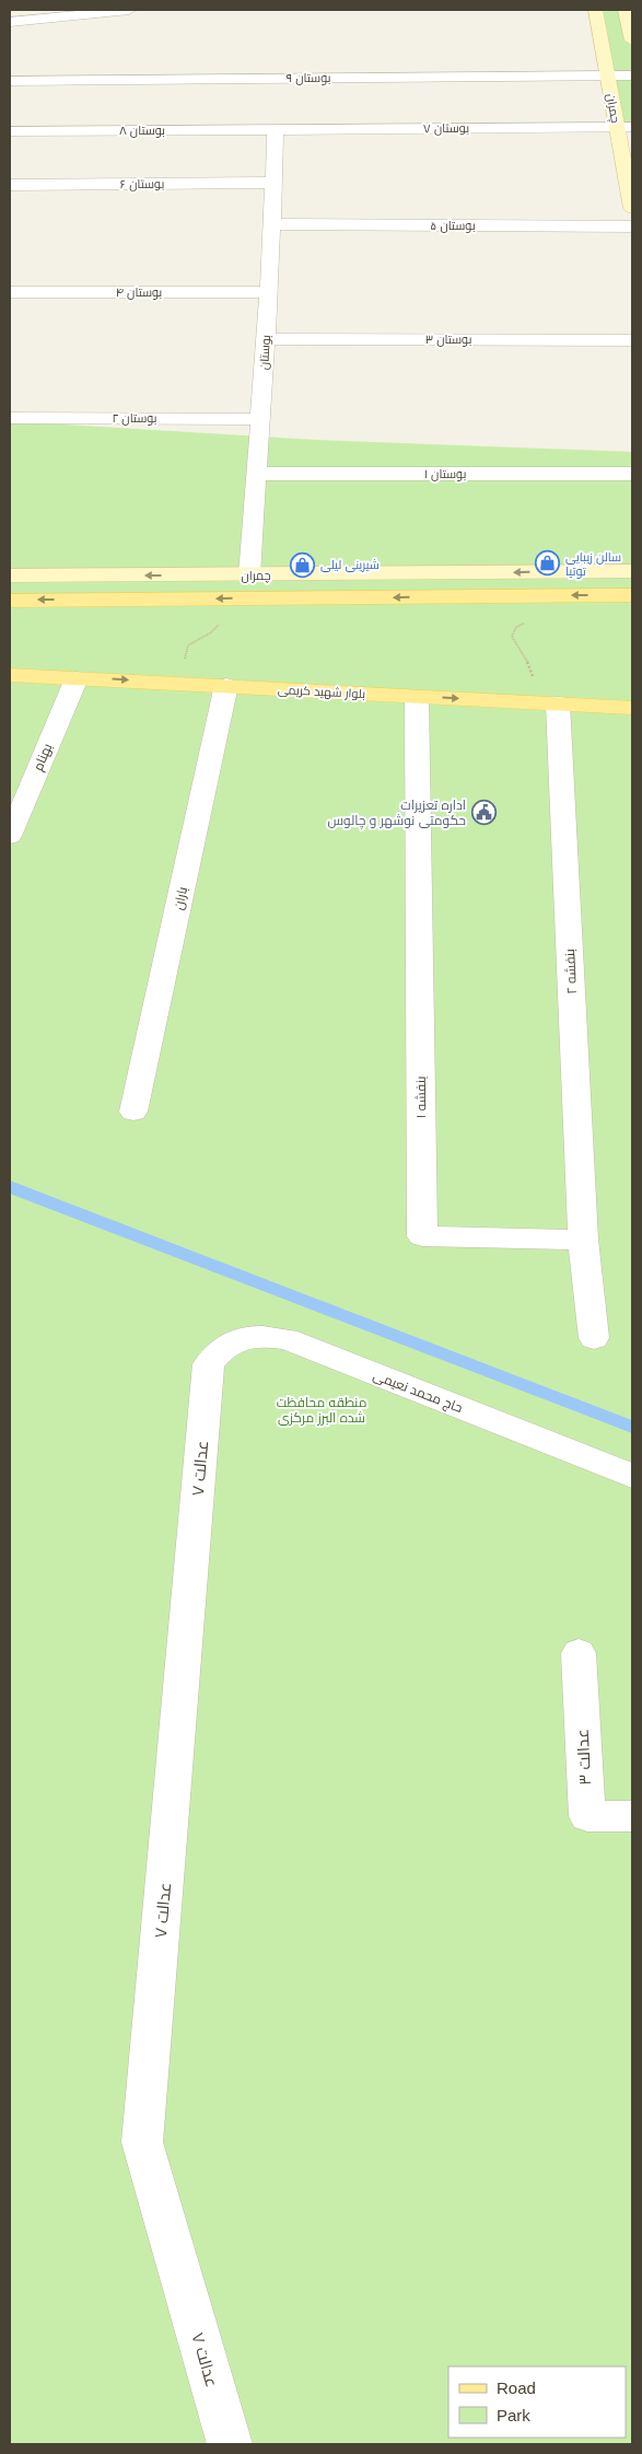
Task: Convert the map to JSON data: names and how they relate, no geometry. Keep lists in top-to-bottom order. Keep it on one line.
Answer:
{"streets":{"main road":["بلوار شهید کریمی"],"street":["بوستان ۹","چمران","بوستان ۷","بوستان ۸","بوستان ۶","بوستان ۵","بوستان ۴","بوستان ۳","بوستان","بوستان ۲","بوستان ۱","بهنام","باران","بنفشه ۲","بنفشه ۱","حاج محمد نعیمی","۷ عدالت","عدالت ۳"]},"crossings":[["بوستان ۹","چمران"],["چمران","بوستان ۷"],["چمران","بوستان"],["بوستان ۷","بوستان ۸"],["بوستان ۷","بوستان"],["بوستان ۸","بوستان"],["بوستان ۶","بوستان"],["بوستان ۵","بوستان"],["بوستان ۴","بوستان"],["بوستان ۳","بوستان"],["بوستان","بوستان ۲"],["بوستان","بوستان ۱"],["بلوار شهید کریمی","بهنام"],["بلوار شهید کریمی","باران"],["بلوار شهید کریمی","بنفشه ۲"],["بلوار شهید کریمی","بنفشه ۱"],["بنفشه ۲","بنفشه ۱"],["حاج محمد نعیمی","۷ عدالت"]],"one_way":["چمران"],"parks":["منطقه محافظت شده البرز مرکزی"],"places":{"shop":["سالن زیبایی توتیا","شیرینی لیلی"],"public building":["اداره تعزیرات حکومتی نوشهر و چالوس"]},"legend":["Road","Park"]}
